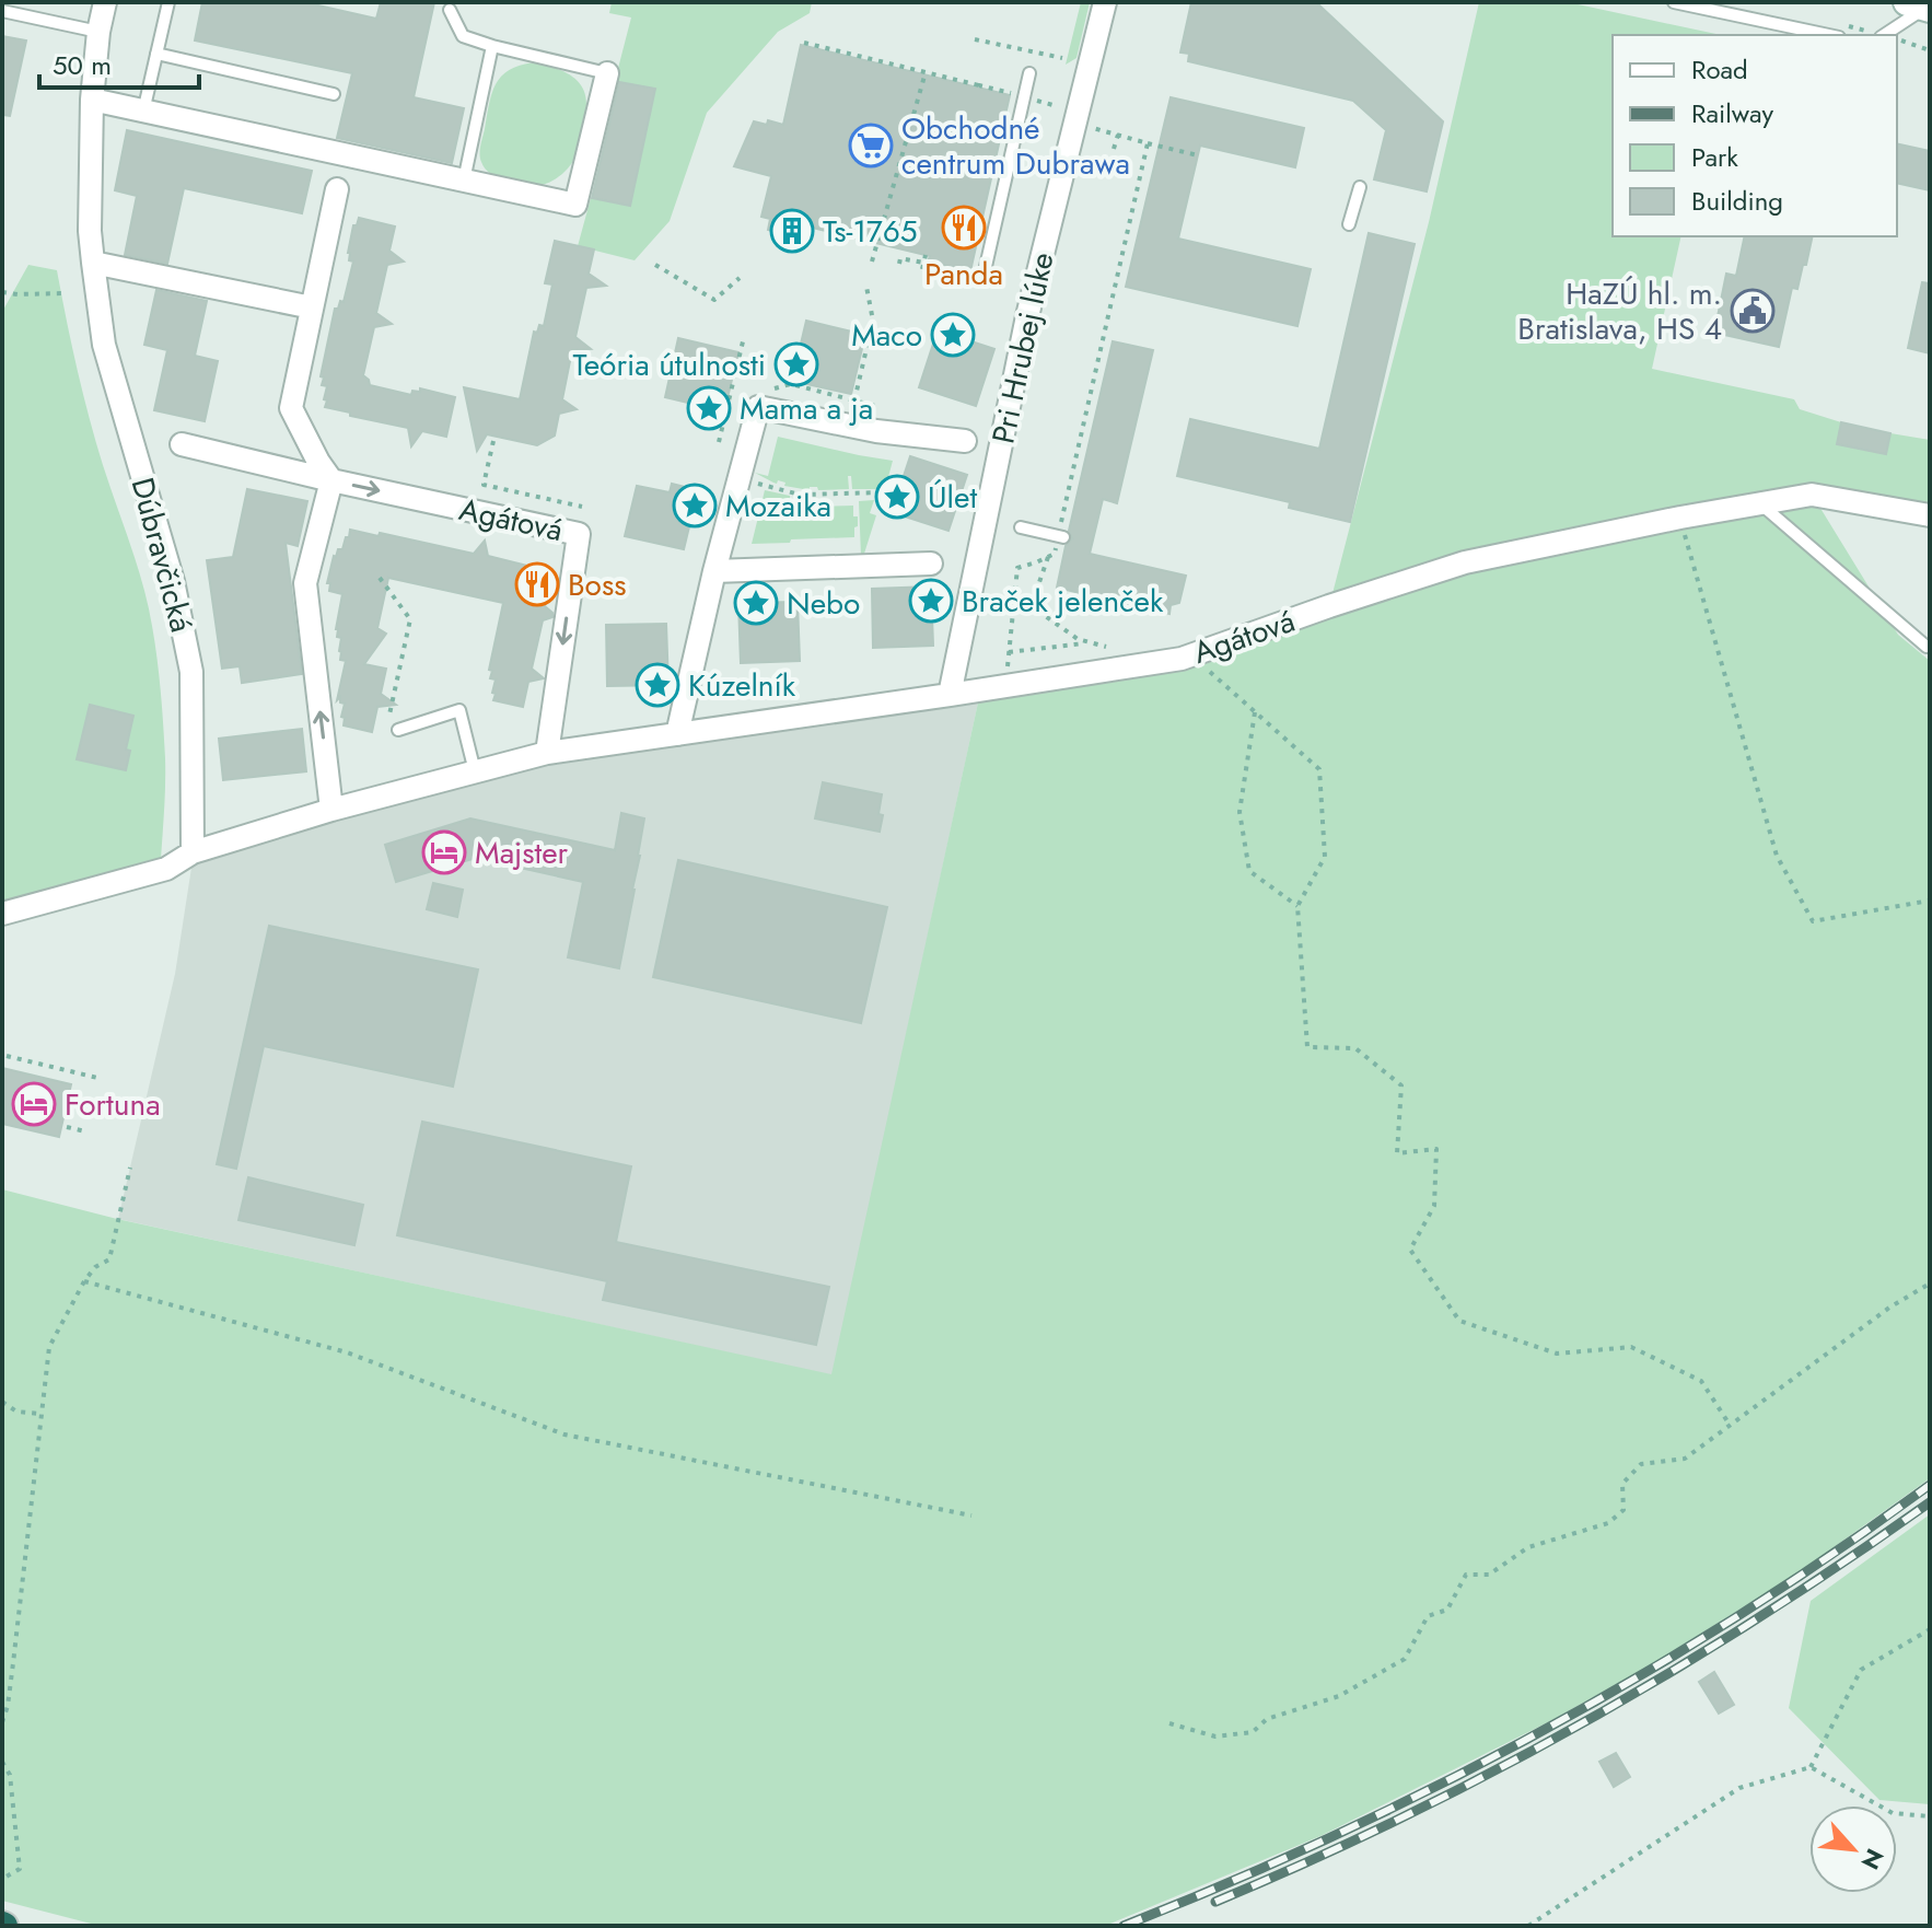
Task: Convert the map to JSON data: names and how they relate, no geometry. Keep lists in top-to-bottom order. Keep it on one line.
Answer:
{"streets":{"street":["Pri Hrubej lúke","Agátová","Dúbravčická"]},"crossings":[["Pri Hrubej lúke","Agátová"],["Agátová","Dúbravčická"]],"places":{"supermarket":["Obchodné centrum Dubrawa"],"restaurant":["Panda","Boss"],"building":["Ts-1765"],"public building":["HaZÚ hl. m. Bratislava, HS 4"],"place":["Maco","Teória útulnosti","Mama a ja","Úlet","Mozaika","Braček jelenček","Nebo","Kúzelník"],"hotel":["Majster","Fortuna"]},"legend":["Road","Railway","Park","Building"],"scale_bar":"50 m","north":"bottom right"}
